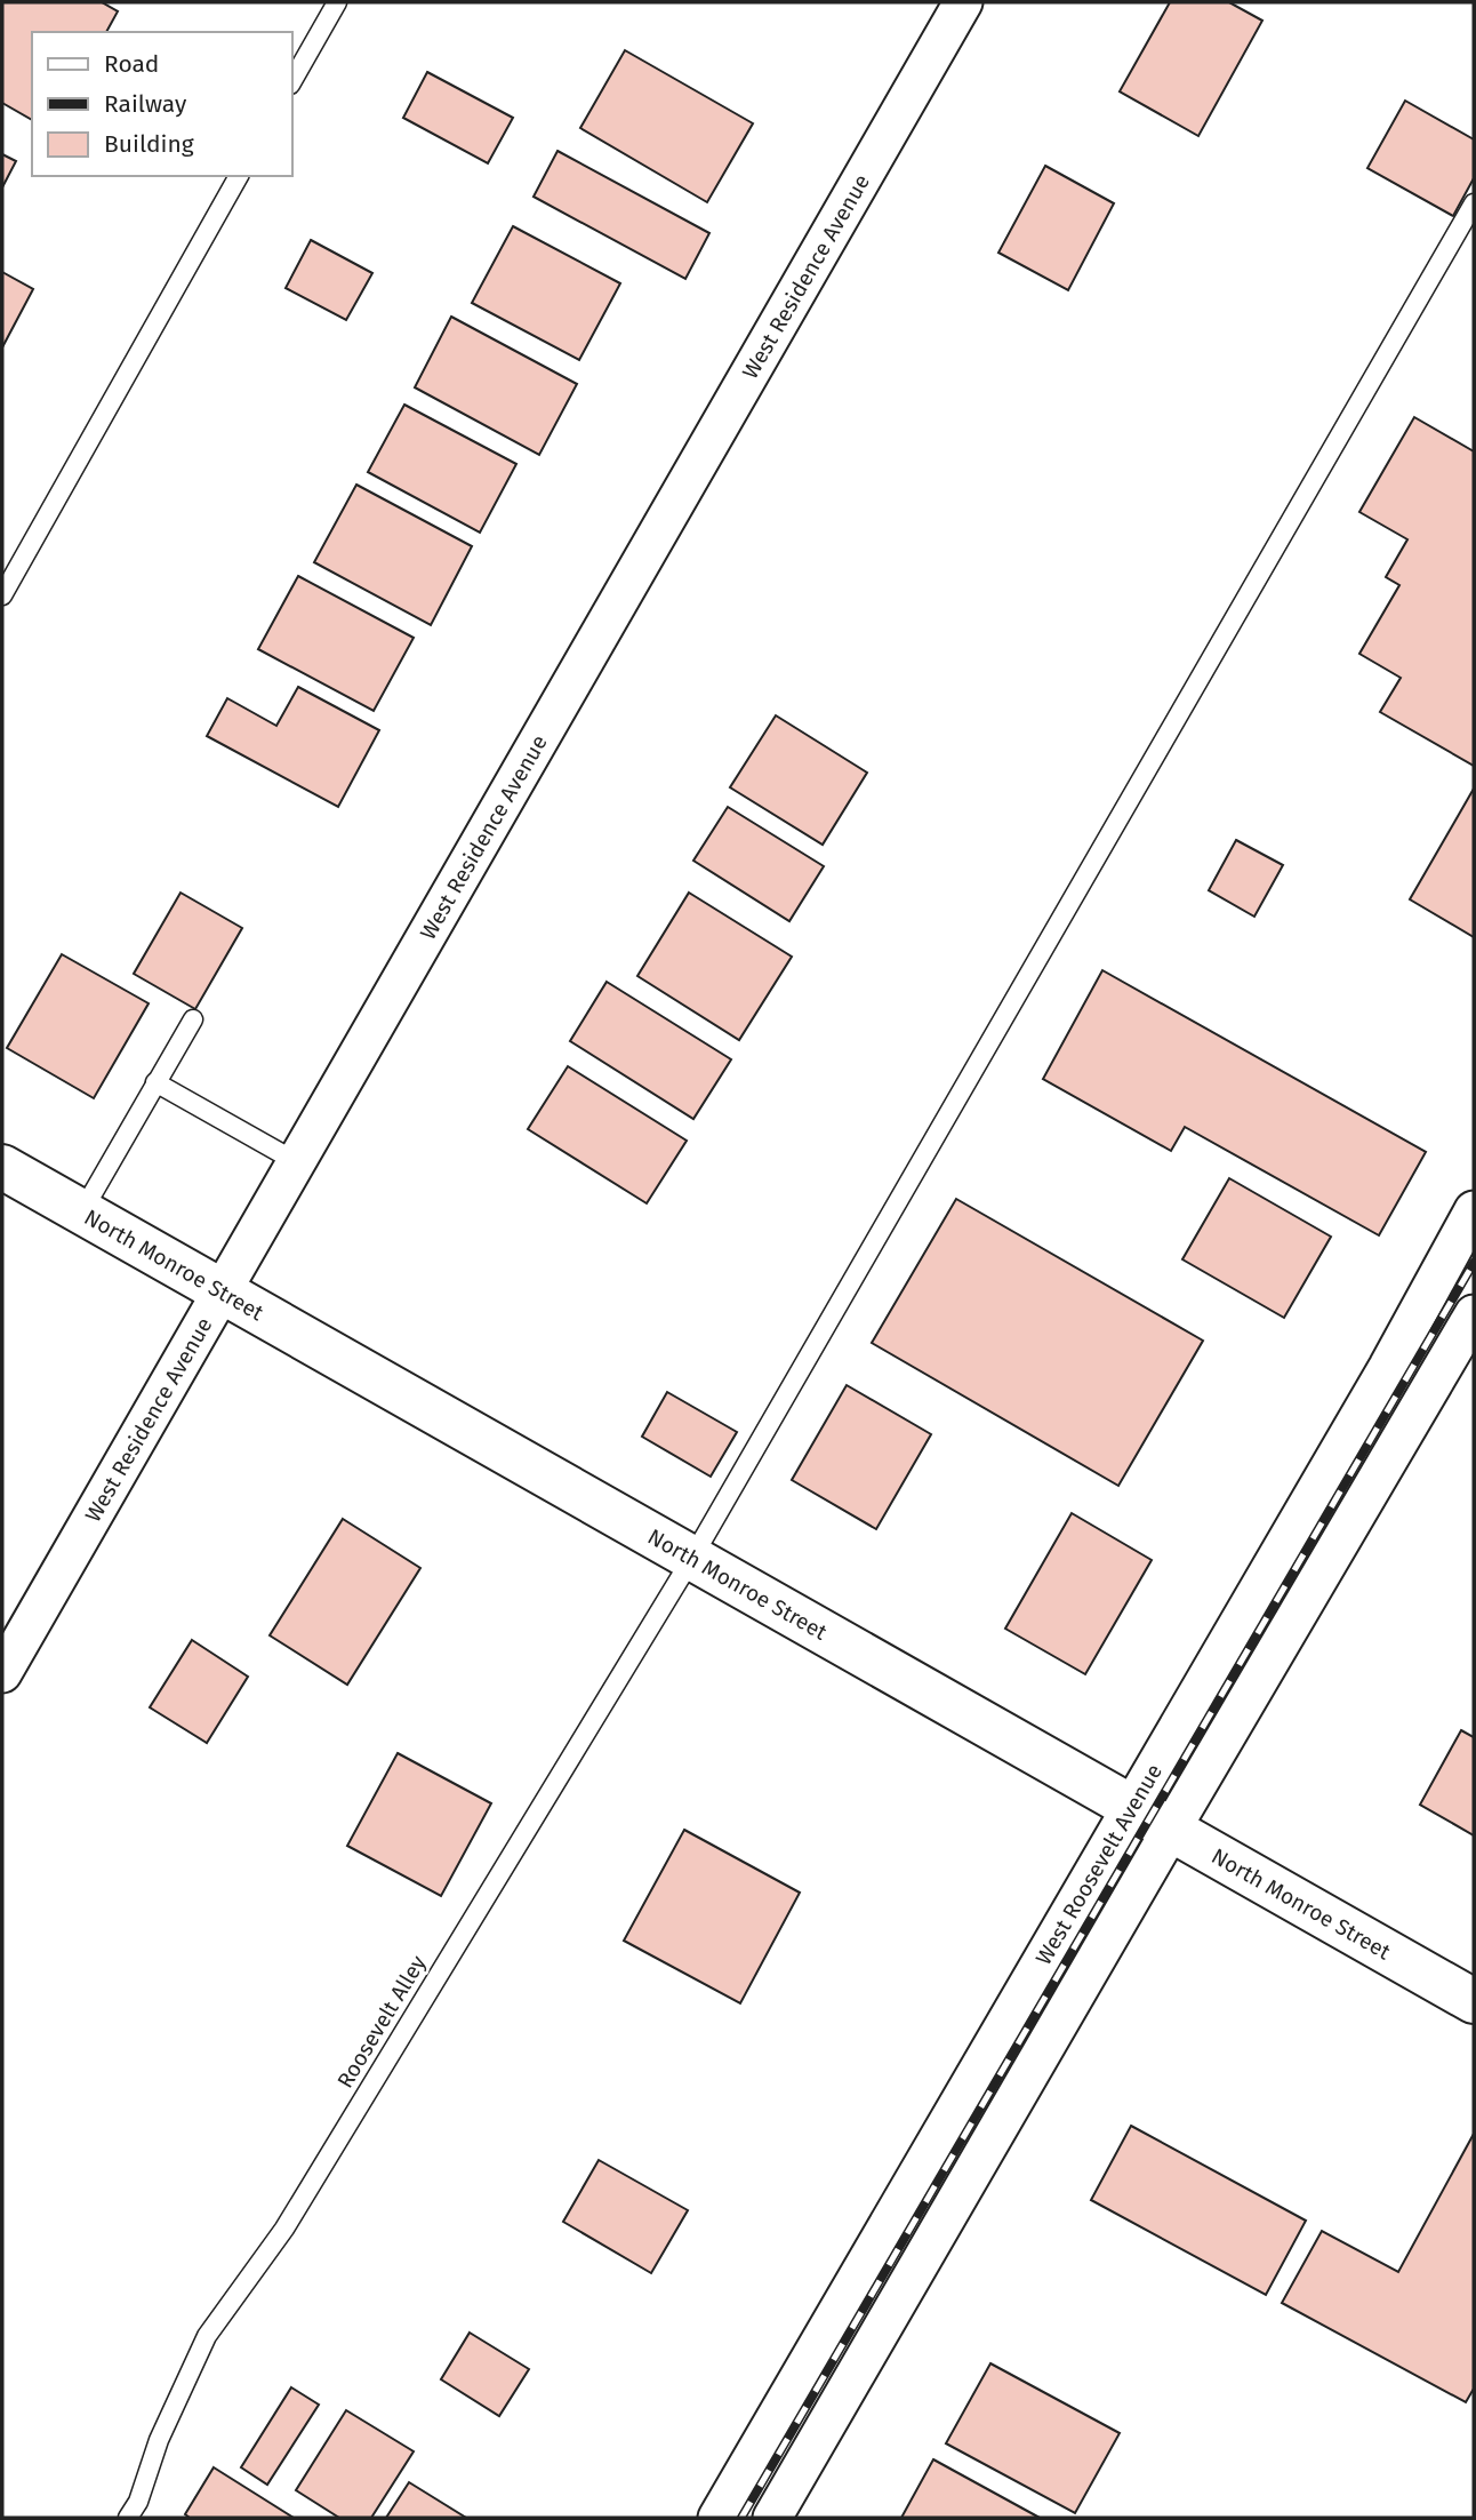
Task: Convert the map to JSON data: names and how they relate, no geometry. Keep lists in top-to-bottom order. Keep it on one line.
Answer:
{"streets":{"main road":["North Monroe Street"],"street":["West Residence Avenue","West Roosevelt Avenue"],"lane":["Roosevelt Alley"]},"crossings":[["West Residence Avenue","North Monroe Street"],["North Monroe Street","West Roosevelt Avenue"],["North Monroe Street","Roosevelt Alley"]],"legend":["Road","Railway","Building"]}
